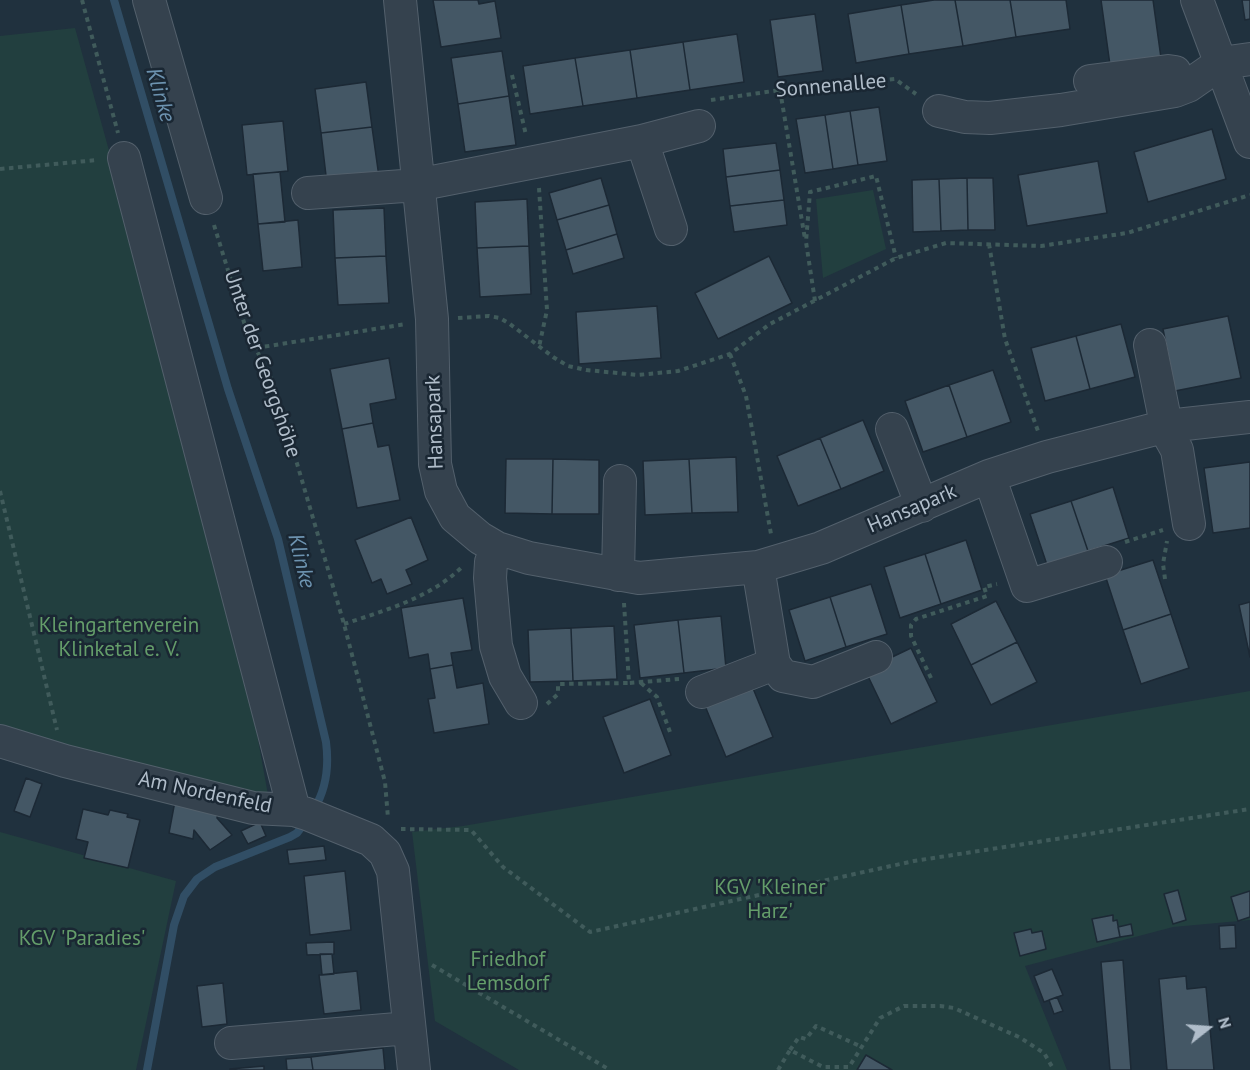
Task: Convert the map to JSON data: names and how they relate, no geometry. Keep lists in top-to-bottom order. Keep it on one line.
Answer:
{"streets":{"street":["Hansapark","Am Nordenfeld"],"path":["Sonnenallee","Unter der Georgshöhe"]},"water":["Klinke"],"parks":["Kleingartenverein Klinketal e. V.","KGV 'Kleiner Harz'","KGV 'Paradies'","Friedhof Lemsdorf"],"north":"right"}
